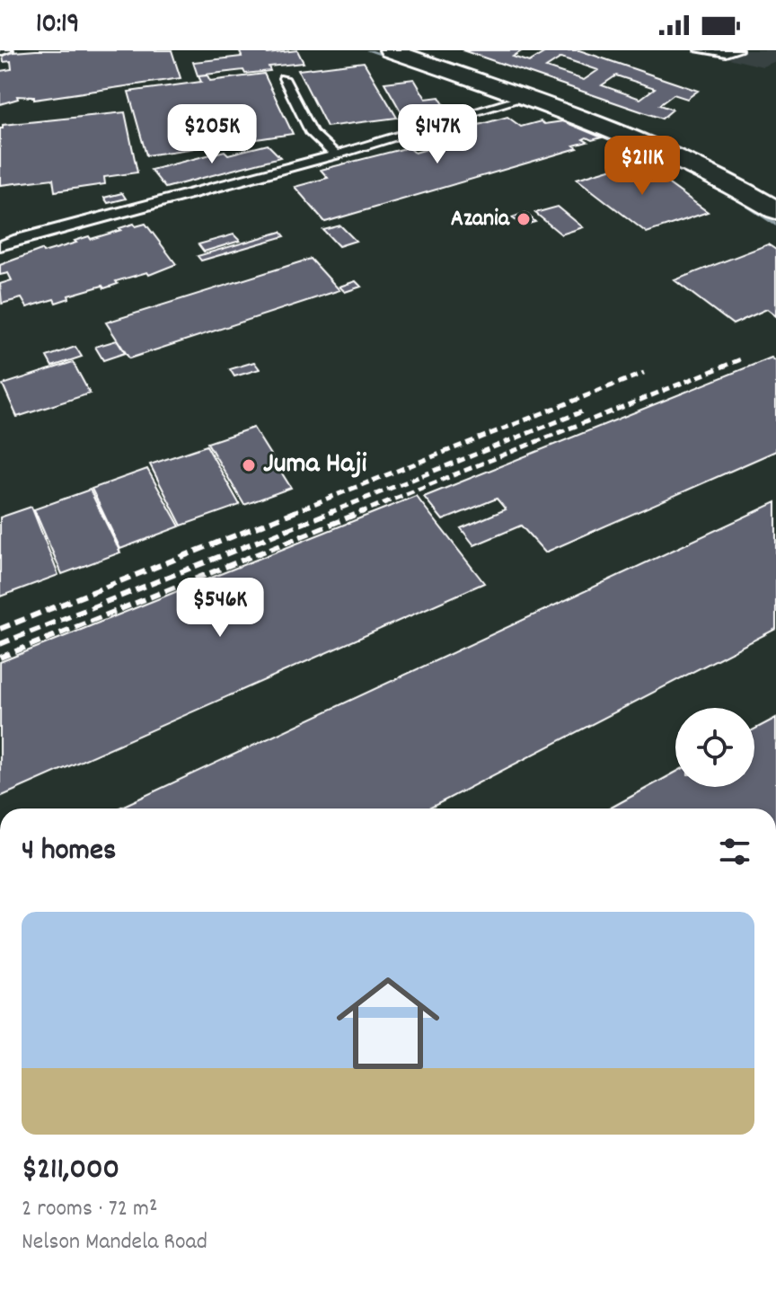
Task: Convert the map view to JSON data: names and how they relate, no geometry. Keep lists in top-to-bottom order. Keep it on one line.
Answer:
{"places":["Azania","Juma Haji"],"page":{"status":"10:19","price":["$205K","$147K","$211K","$546K"],"heading":"4 homes","list":[{"name":"$211,000","note":"2 rooms · 72 m² · Nelson Mandela Road"}]}}
